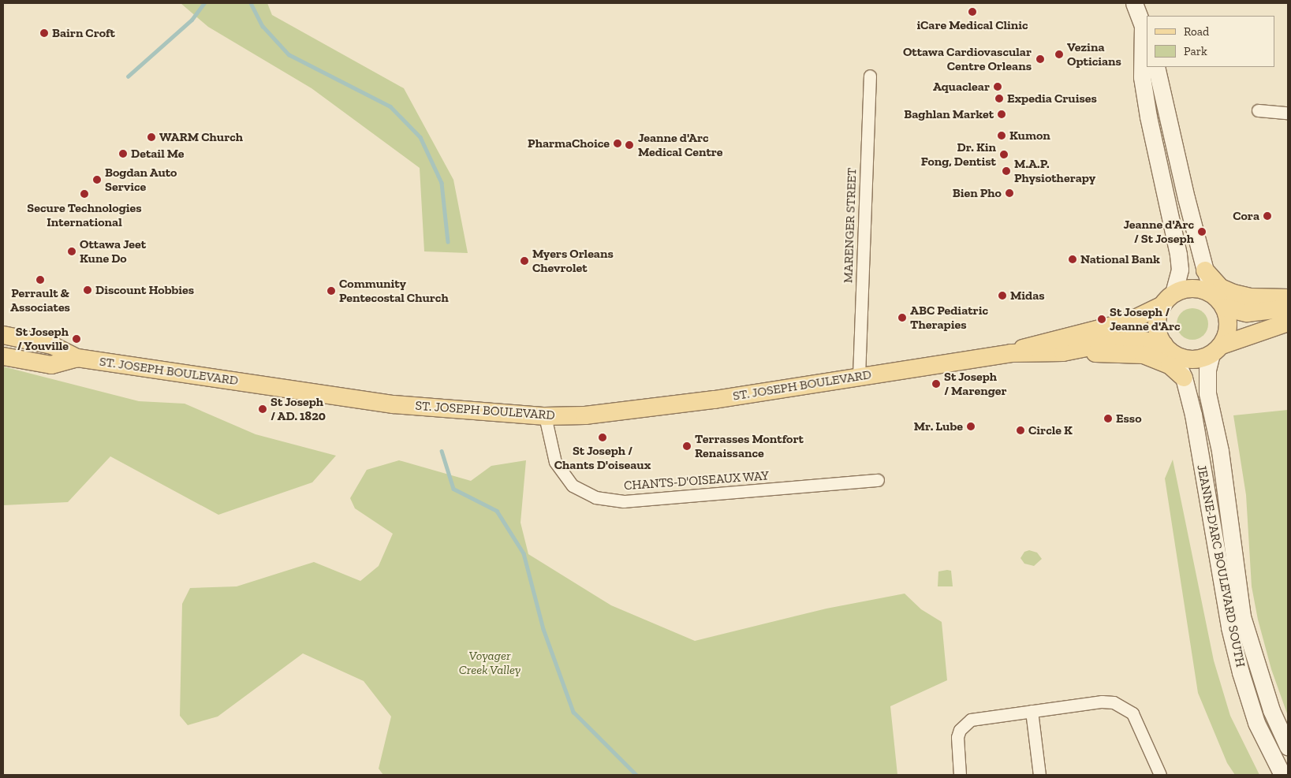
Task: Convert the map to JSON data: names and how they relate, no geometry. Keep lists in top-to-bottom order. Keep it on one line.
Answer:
{"streets":{"main road":["ST. JOSEPH BOULEVARD","JEANNE-D'ARC BOULEVARD SOUTH"],"street":["MARENGER STREET","CHANTS-D'OISEAUX WAY"]},"crossings":[["MARENGER STREET","ST. JOSEPH BOULEVARD"],["ST. JOSEPH BOULEVARD","CHANTS-D'OISEAUX WAY"],["ST. JOSEPH BOULEVARD","JEANNE-D'ARC BOULEVARD SOUTH"]],"parks":["Voyager Creek Valley"],"places":["iCare Medical Clinic","Bairn Croft","Vezina Opticians","Ottawa Cardiovascular Centre Orleans","Aquaclear","Expedia Cruises","Baghlan Market","Kumon","WARM Church","PharmaChoice","Jeanne d'Arc Medical Centre","Detail Me","Dr. Kin Fong, Dentist","M.A.P. Physiotherapy","Bogdan Auto Service","Bien Pho","Secure Technologies International","Cora","Jeanne d'Arc / St Joseph","Ottawa Jeet Kune Do","National Bank","Myers Orleans Chevrolet","Perrault & Associates","Discount Hobbies","Community Pentecostal Church","Midas","ABC Pediatric Therapies","St Joseph / Jeanne d'Arc","St Joseph / Youville","St Joseph / Marenger","St Joseph / AD. 1820","Esso","Mr. Lube","Circle K","St Joseph / Chants D'oiseaux","Terrasses Montfort Renaissance"],"legend":["Road","Park"]}
